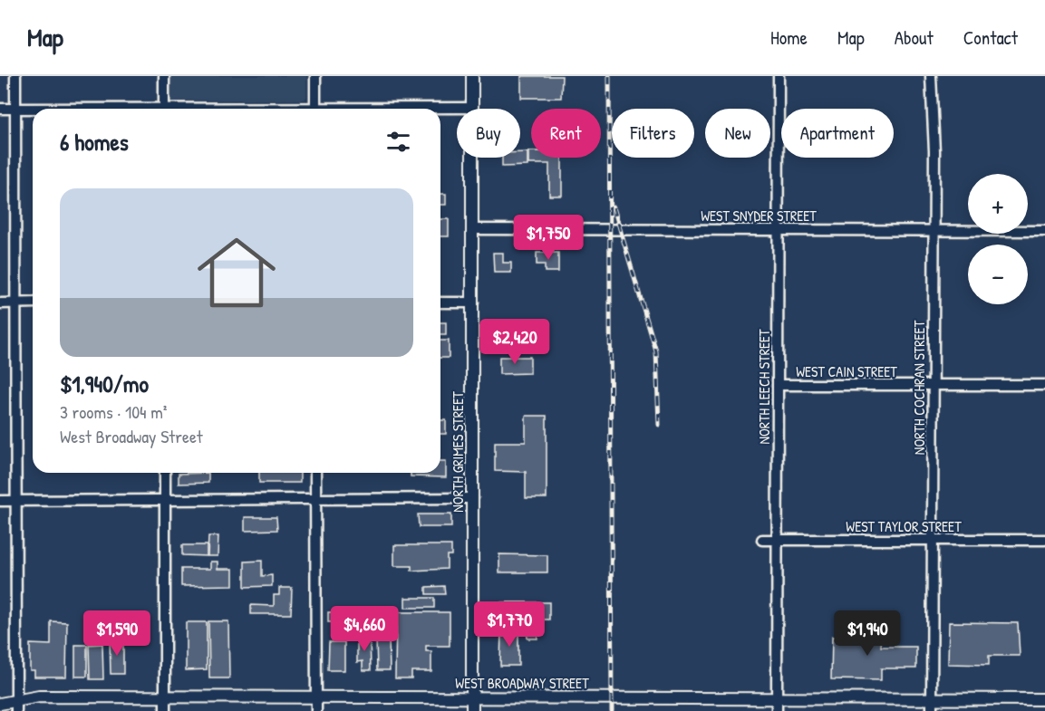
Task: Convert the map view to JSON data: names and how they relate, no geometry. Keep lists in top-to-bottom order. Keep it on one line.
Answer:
{"streets":{"main road":["NORTH GRIMES STREET","WEST BROADWAY STREET"],"street":["WEST SNYDER STREET","WEST CAIN STREET","NORTH LEECH STREET","NORTH COCHRAN STREET","WEST TAYLOR STREET"]},"crossings":[["WEST SNYDER STREET","NORTH LEECH STREET"],["WEST SNYDER STREET","NORTH COCHRAN STREET"],["WEST SNYDER STREET","NORTH GRIMES STREET"],["WEST CAIN STREET","NORTH LEECH STREET"],["WEST CAIN STREET","NORTH COCHRAN STREET"],["NORTH LEECH STREET","WEST TAYLOR STREET"],["NORTH LEECH STREET","WEST BROADWAY STREET"],["NORTH COCHRAN STREET","WEST TAYLOR STREET"],["NORTH COCHRAN STREET","WEST BROADWAY STREET"],["NORTH GRIMES STREET","WEST BROADWAY STREET"]],"page":{"header":"Map","nav":["Home","Map","About","Contact"],"chip":["Buy","Rent","Filters","New","Apartment"],"heading":"6 homes","map_buttons":["+","−"],"list":[{"name":"$1,940/mo","note":"3 rooms · 104 m² · West Broadway Street"}],"price":["$1,750","$2,420","$1,770","$4,660","$1,590","$1,940"]}}
